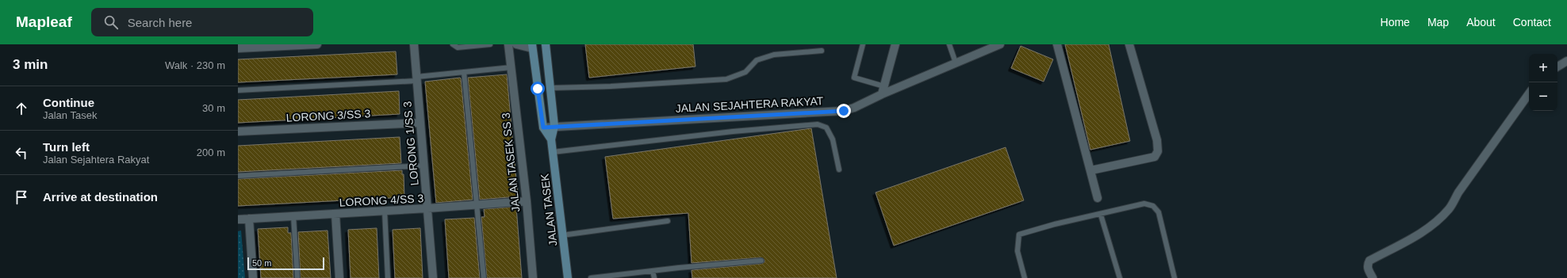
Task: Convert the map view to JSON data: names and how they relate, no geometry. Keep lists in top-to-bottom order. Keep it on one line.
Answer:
{"streets":{"main road":["JALAN TASEK"],"street":["JALAN SEJAHTERA RAKYAT","LORONG 3/SS 3","LORONG 1/SS 3","JALAN TASEK SS 3","LORONG 4/SS 3"]},"crossings":[["JALAN SEJAHTERA RAKYAT","JALAN TASEK"],["LORONG 3/SS 3","LORONG 1/SS 3"],["LORONG 1/SS 3","LORONG 4/SS 3"],["JALAN TASEK SS 3","LORONG 4/SS 3"]],"scale_bar":"50 m","page":{"header":"Mapleaf","search":"Search here","nav":["Home","Map","About","Contact"],"heading":["3 min","Walk · 230 m"],"map_buttons":["+","−"],"list":[["Continue","Jalan Tasek","30 m"],["Turn left","Jalan Sejahtera Rakyat","200 m"],"Arrive at destination"],"scale":"50 m"}}
